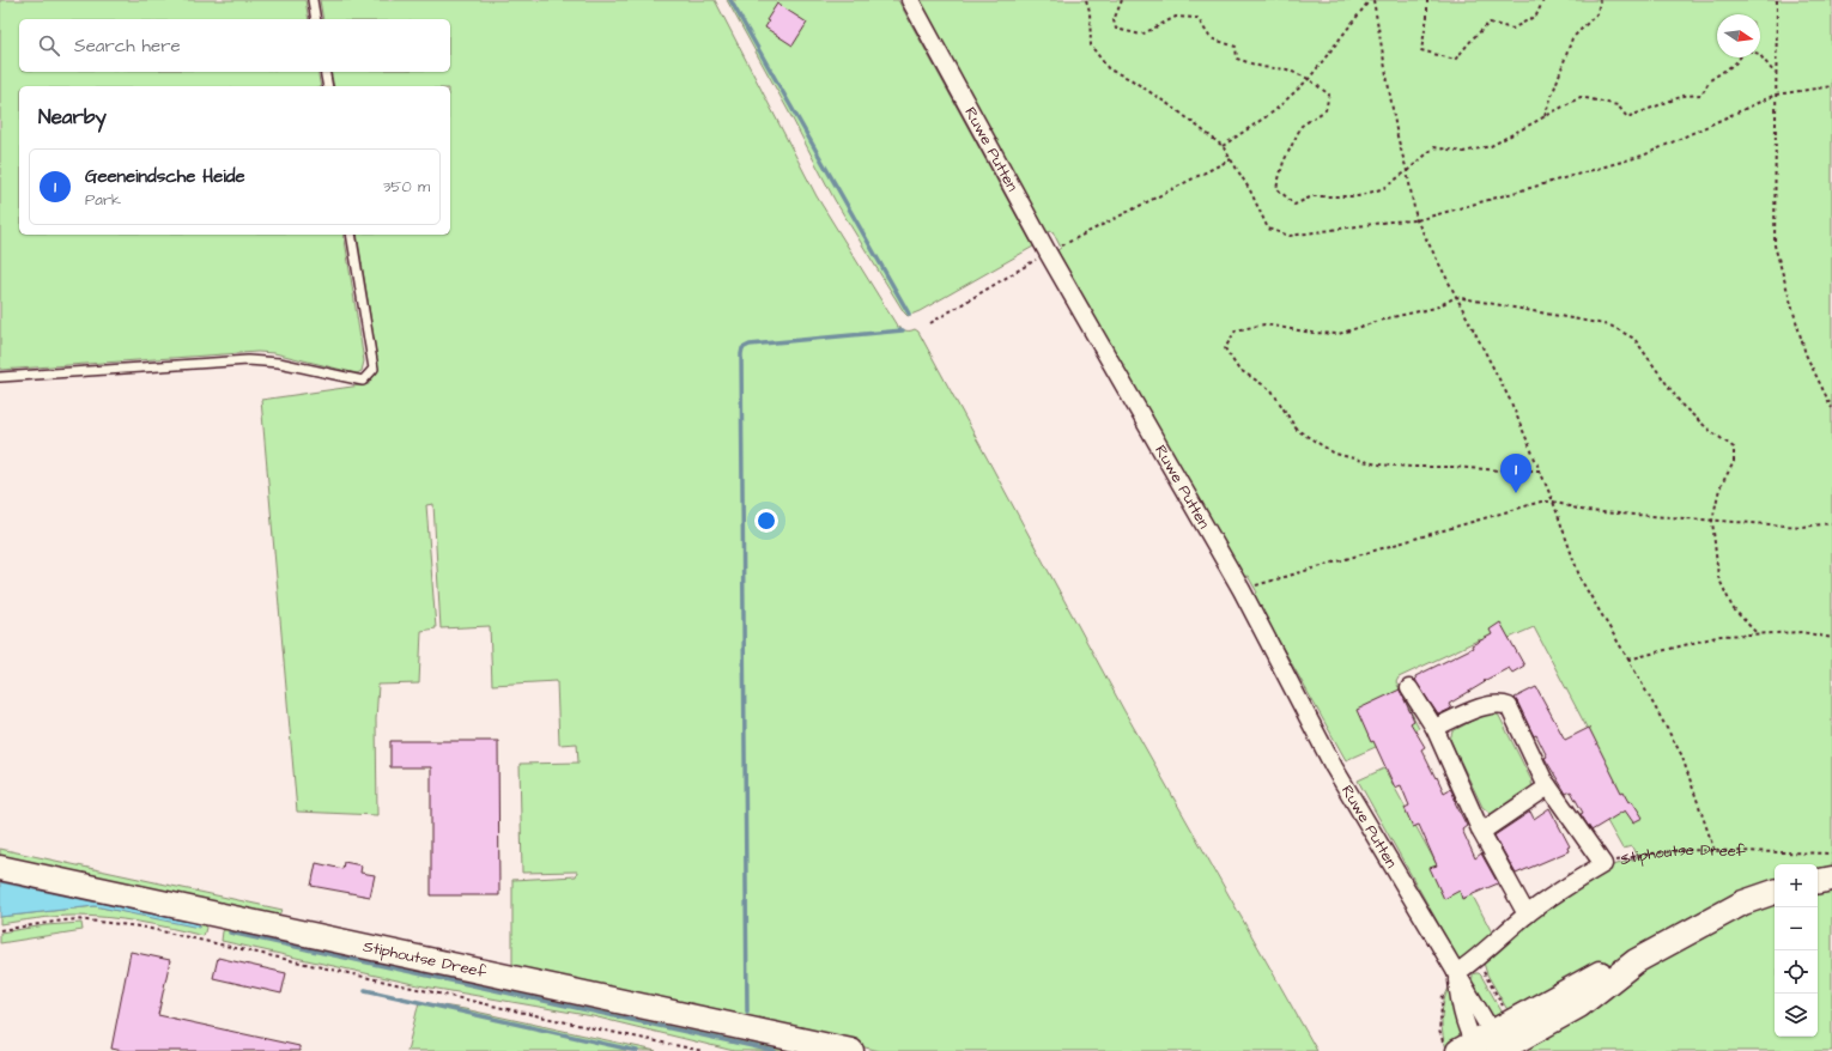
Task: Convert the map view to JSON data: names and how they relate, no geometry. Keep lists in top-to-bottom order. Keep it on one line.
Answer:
{"streets":{"main road":["Stiphoutse Dreef"],"street":["Ruwe Putten"]},"crossings":[["Ruwe Putten","Stiphoutse Dreef"]],"north":"right","page":{"search":"Search here","heading":"Nearby","list":[{"mark":"1","name":"Geeneindsche Heide","note":"Park","value":"350 m"}],"pins":"1","map_buttons":["+","−"]}}
